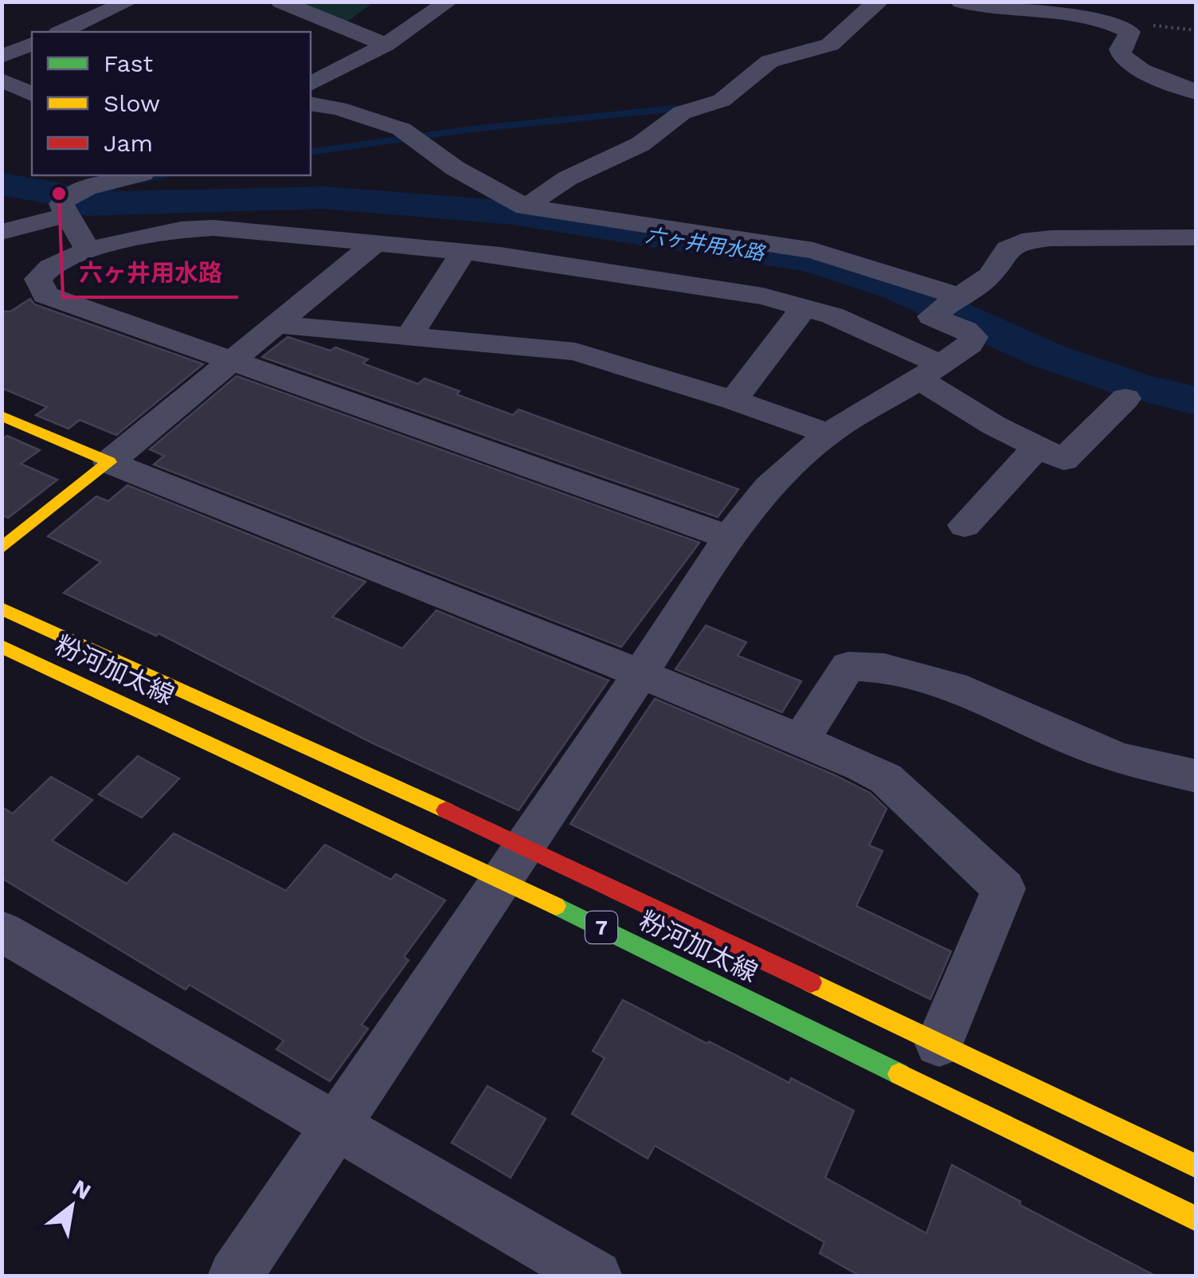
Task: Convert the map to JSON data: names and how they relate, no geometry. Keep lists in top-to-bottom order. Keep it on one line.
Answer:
{"streets":{"main road":["粉河加太線","7"]},"water":["六ヶ井用水路"],"places":["六ヶ井用水路"],"legend":["Fast","Slow","Jam"],"north":"top right"}
